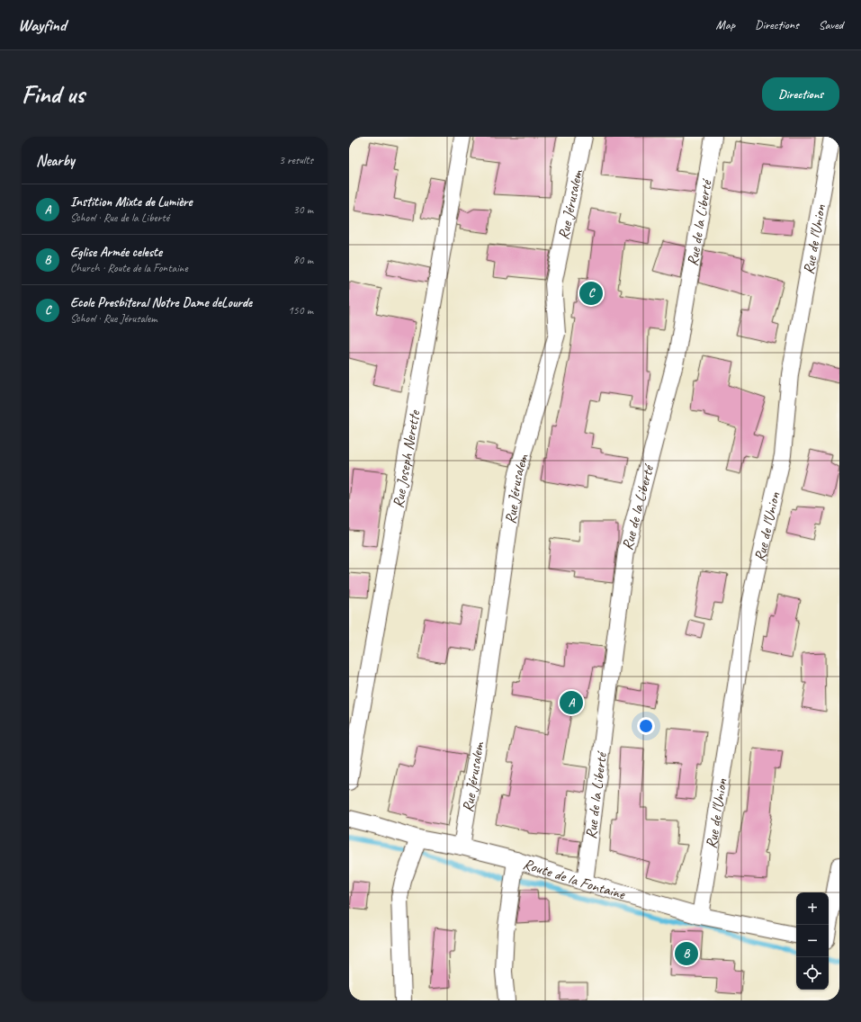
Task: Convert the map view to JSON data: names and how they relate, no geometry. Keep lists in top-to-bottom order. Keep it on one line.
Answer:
{"streets":{"street":["Rue Jérusalem","Rue de la Liberté","Rue de l'Union","Rue Joseph Nerette","Route de la Fontaine"]},"crossings":[["Rue Jérusalem","Route de la Fontaine"],["Rue de la Liberté","Route de la Fontaine"],["Rue de l'Union","Route de la Fontaine"]],"page":{"header":"Wayfind","nav":["Map","Directions","Saved"],"buttons":"Directions","title":"Find us","heading":["Nearby","3 results"],"list":[{"mark":"A","name":"Instition Mixte de Lumière","note":"School · Rue de la Liberté","value":"30 m"},{"mark":"B","name":"Eglise Armée celeste","note":"Church · Route de la Fontaine","value":"80 m"},{"mark":"C","name":"Ecole Presbiteral Notre Dame deLourde","note":"School · Rue Jérusalem","value":"150 m"}],"pins":["C","A","B"],"map_buttons":["+","−"]}}
